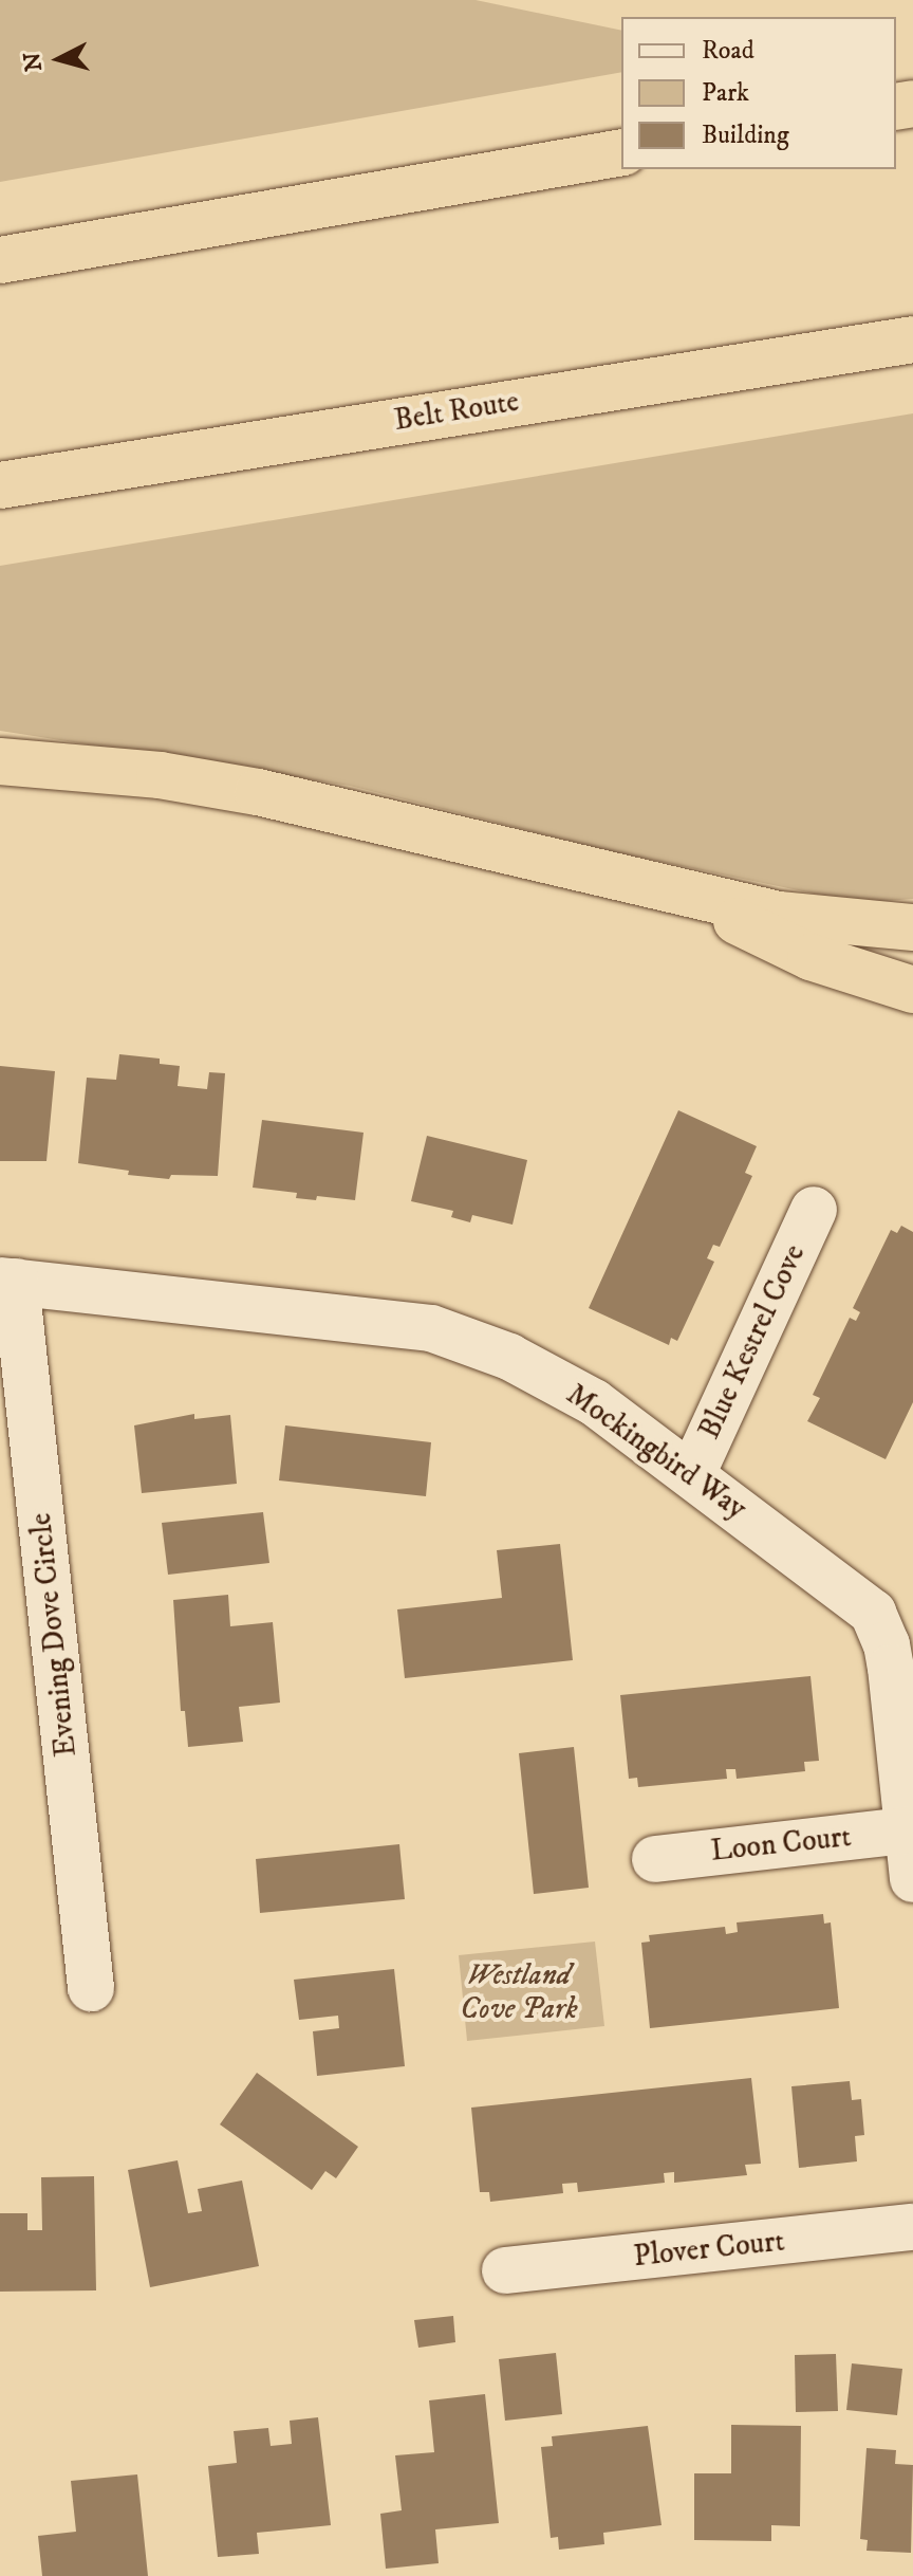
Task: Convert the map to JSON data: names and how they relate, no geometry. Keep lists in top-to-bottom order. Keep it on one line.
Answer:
{"streets":{"highway":["Belt Route"],"street":["Blue Kestrel Cove","Mockingbird Way","Evening Dove Circle","Loon Court","Plover Court"]},"crossings":[["Blue Kestrel Cove","Mockingbird Way"],["Mockingbird Way","Evening Dove Circle"],["Mockingbird Way","Loon Court"]],"parks":["Westland Cove Park"],"legend":["Road","Park","Building"],"north":"left"}
